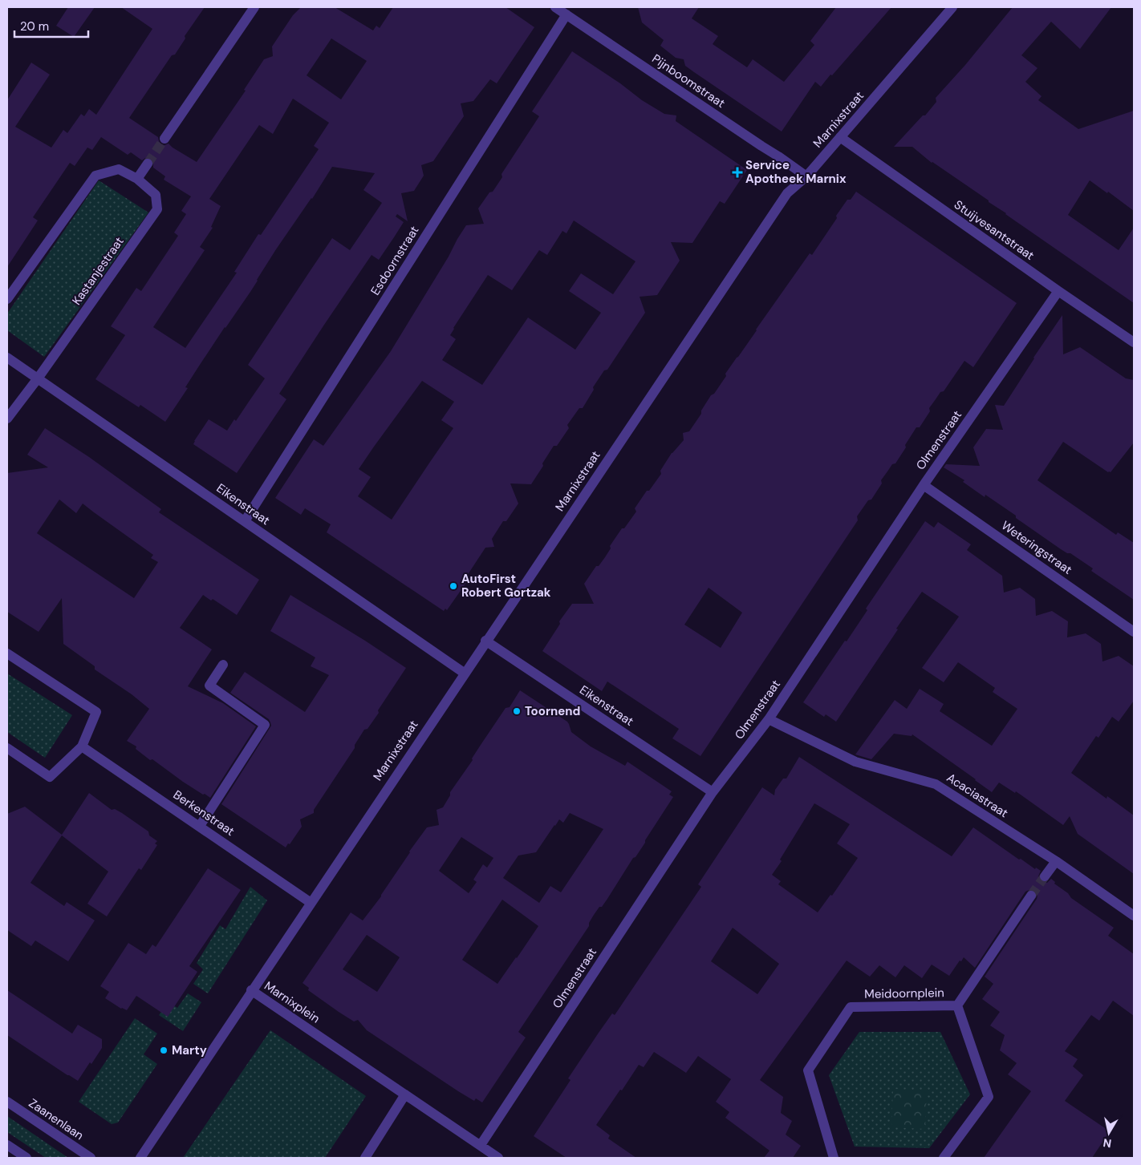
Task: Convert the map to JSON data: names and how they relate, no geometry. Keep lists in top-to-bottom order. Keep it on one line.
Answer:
{"streets":{"street":["Pijnboomstraat","Marnixstraat","Stuijvesantstraat","Esdoornstraat","Kastanjestraat","Olmenstraat","Eikenstraat","Weteringstraat","Acaciastraat","Berkenstraat","Meidoornplein","Marnixplein","Zaanenlaan"]},"crossings":[["Pijnboomstraat","Marnixstraat"],["Pijnboomstraat","Esdoornstraat"],["Marnixstraat","Stuijvesantstraat"],["Marnixstraat","Eikenstraat"],["Marnixstraat","Berkenstraat"],["Marnixstraat","Marnixplein"],["Stuijvesantstraat","Olmenstraat"],["Esdoornstraat","Eikenstraat"],["Kastanjestraat","Eikenstraat"],["Olmenstraat","Eikenstraat"],["Olmenstraat","Weteringstraat"],["Olmenstraat","Acaciastraat"],["Olmenstraat","Marnixplein"]],"places":{"health":["Service Apotheek Marnix"],"other":["AutoFirst Robert Gortzak","Toornend","Marty"]},"scale_bar":"20 m","north":"bottom"}
